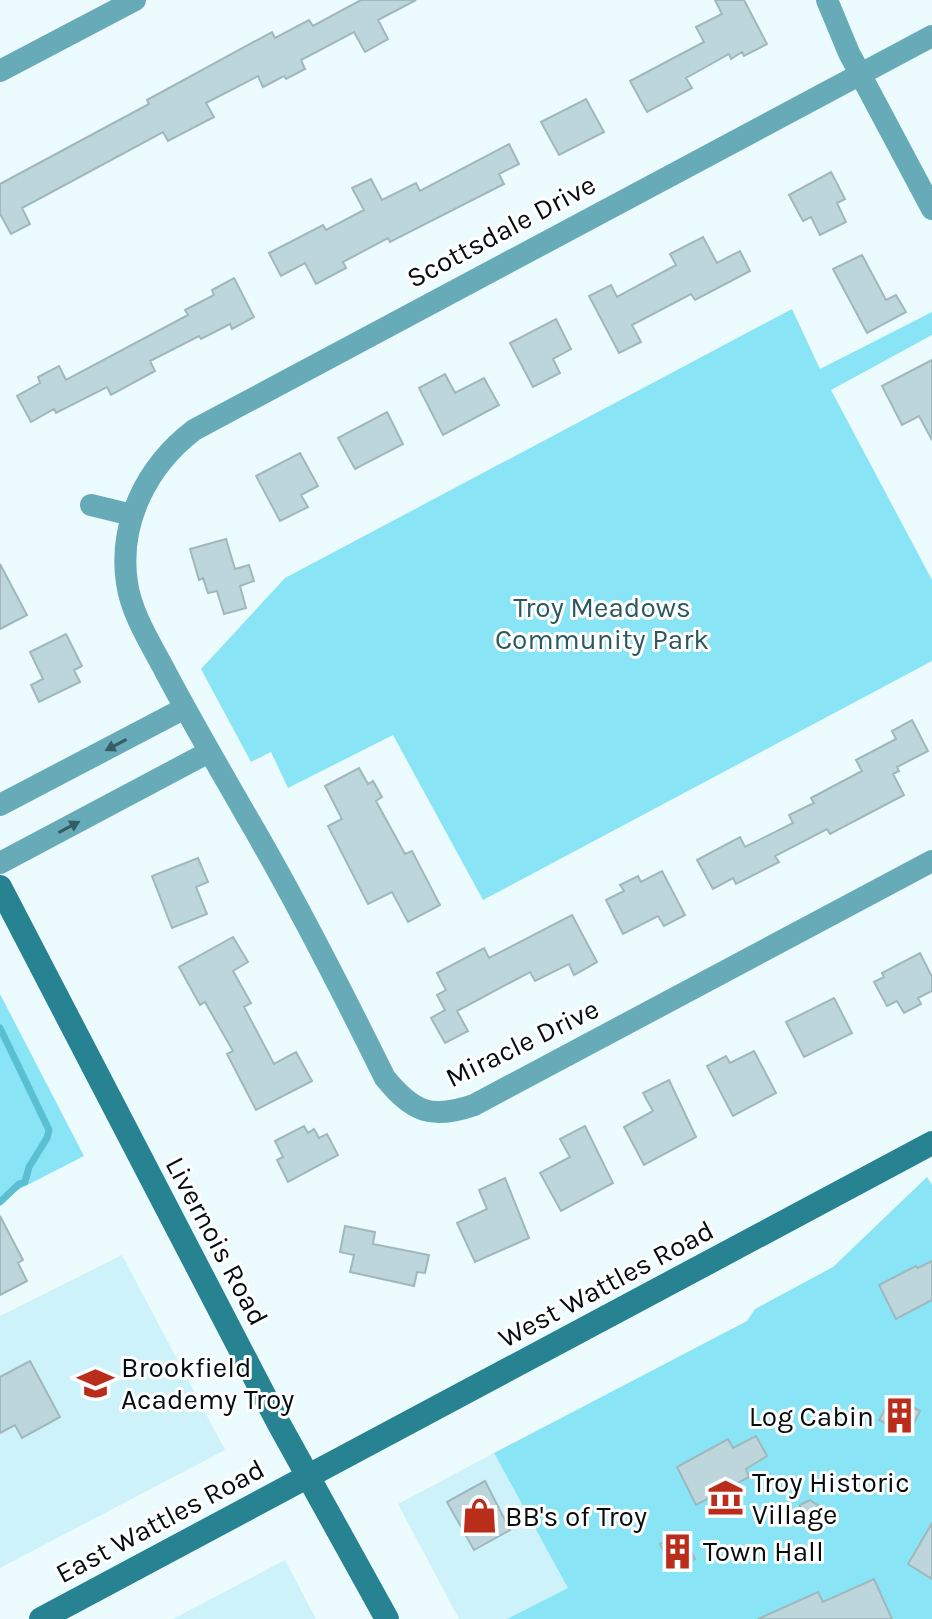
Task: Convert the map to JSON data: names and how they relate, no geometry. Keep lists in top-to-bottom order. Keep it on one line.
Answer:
{"streets":{"main road":["Livernois Road","West Wattles Road","East Wattles Road"],"street":["Scottsdale Drive","Miracle Drive"]},"crossings":[["Scottsdale Drive","Miracle Drive"],["Livernois Road","West Wattles Road"],["Livernois Road","East Wattles Road"],["West Wattles Road","East Wattles Road"]],"parks":["Troy Meadows Community Park"],"places":{"school or university":["Brookfield Academy Troy"],"building":["Log Cabin","Town Hall"],"museum":["Troy Historic Village"],"shop":["BB's of Troy"]}}
